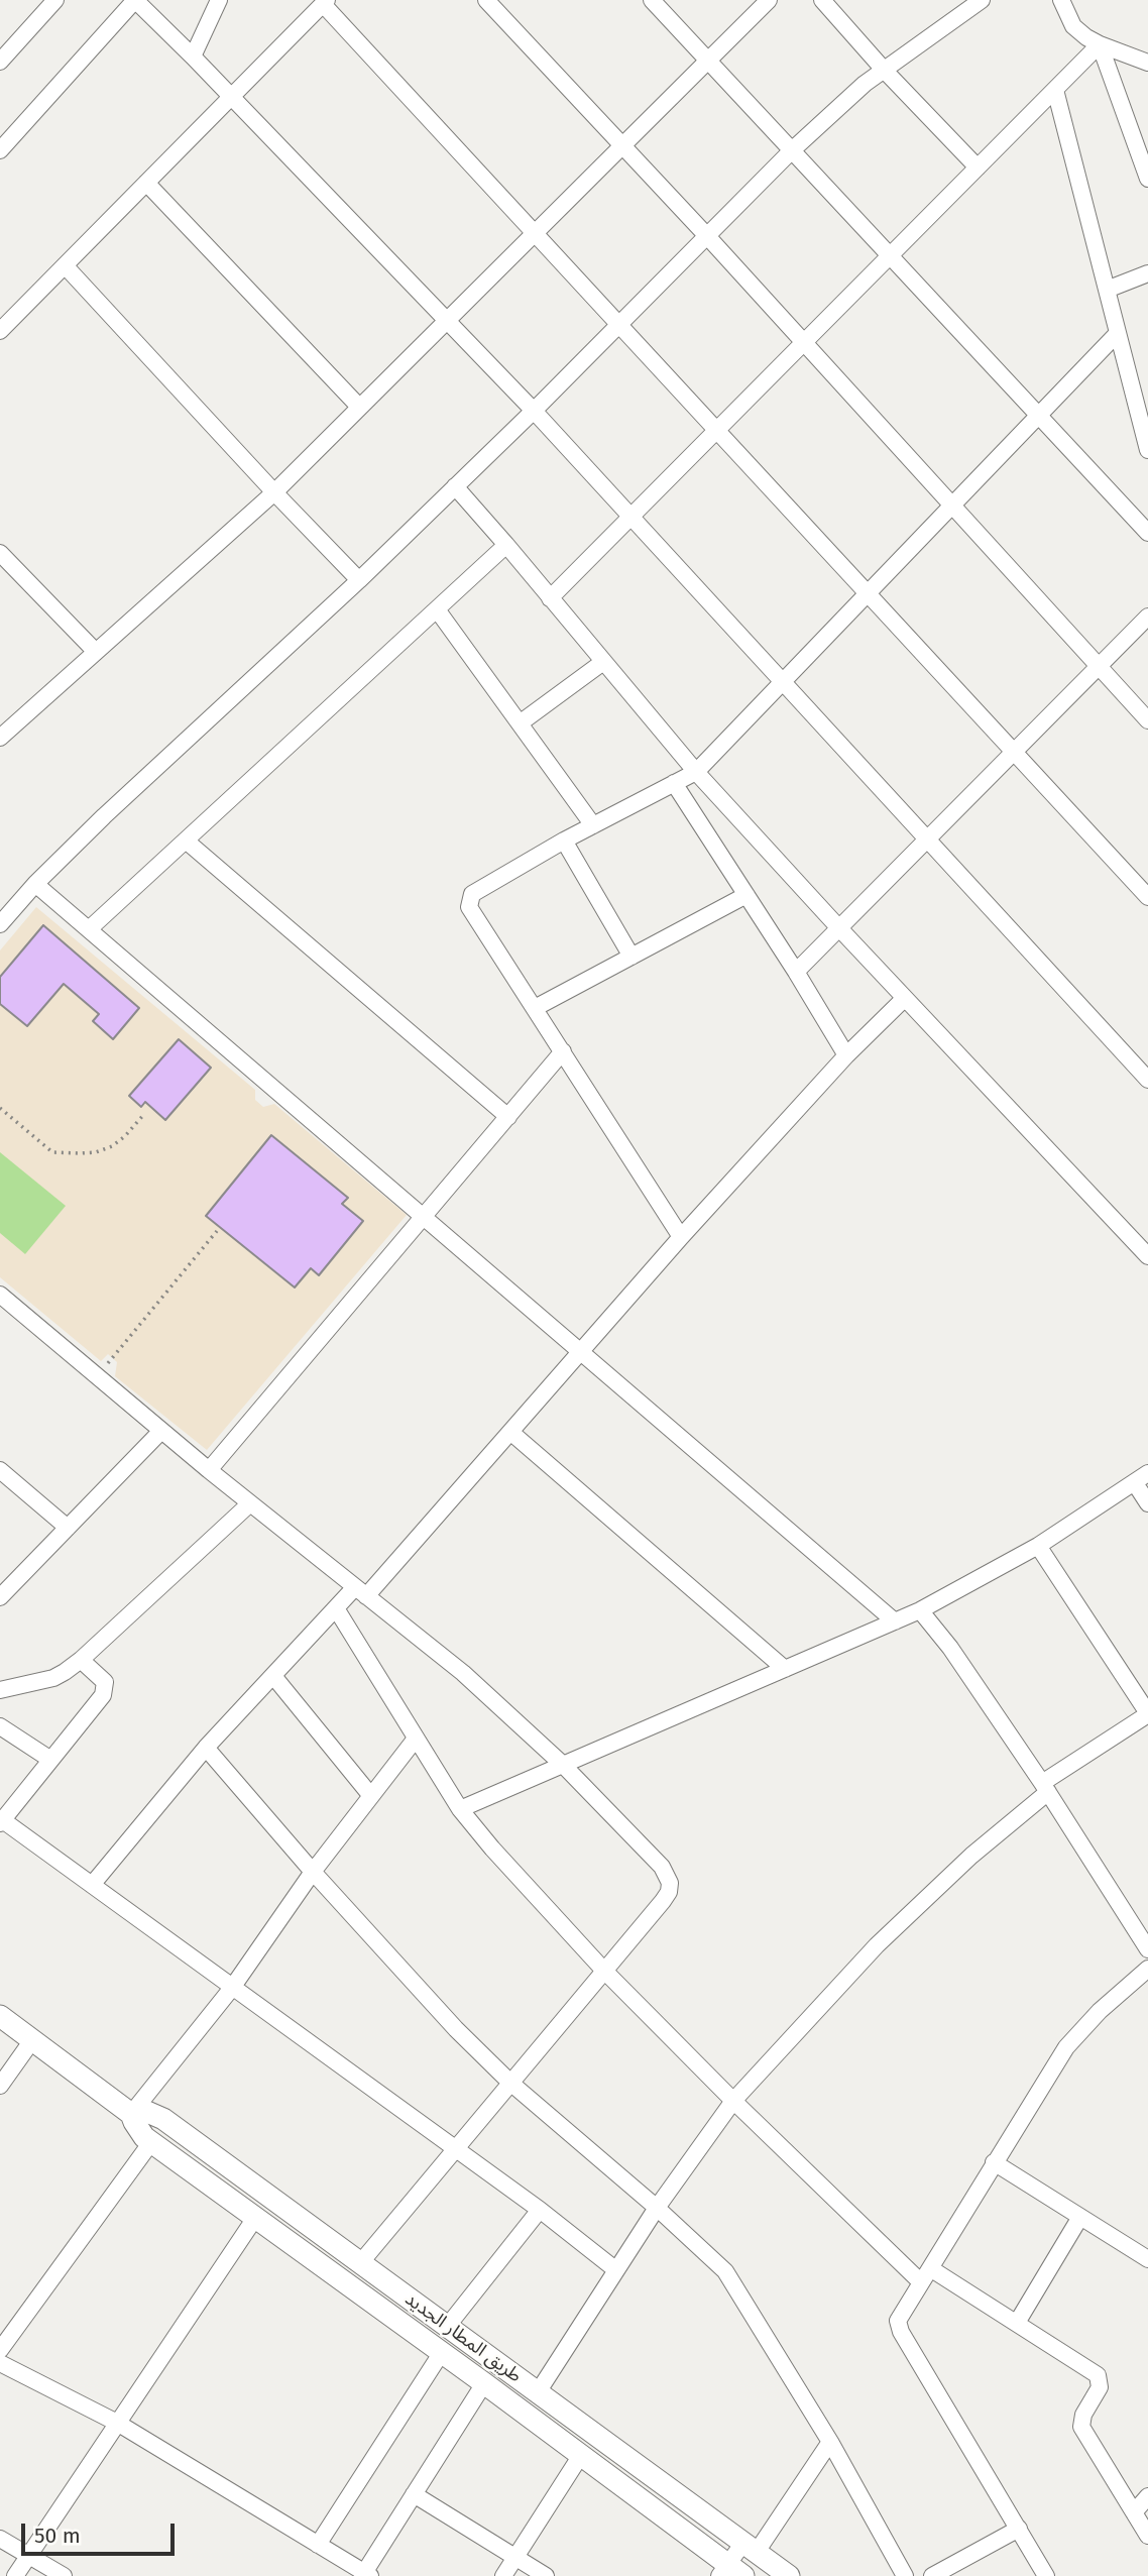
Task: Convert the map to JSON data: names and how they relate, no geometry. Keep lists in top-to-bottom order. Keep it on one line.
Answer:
{"streets":{"street":["طريق المطار الجديد"]},"scale_bar":"50 m"}
